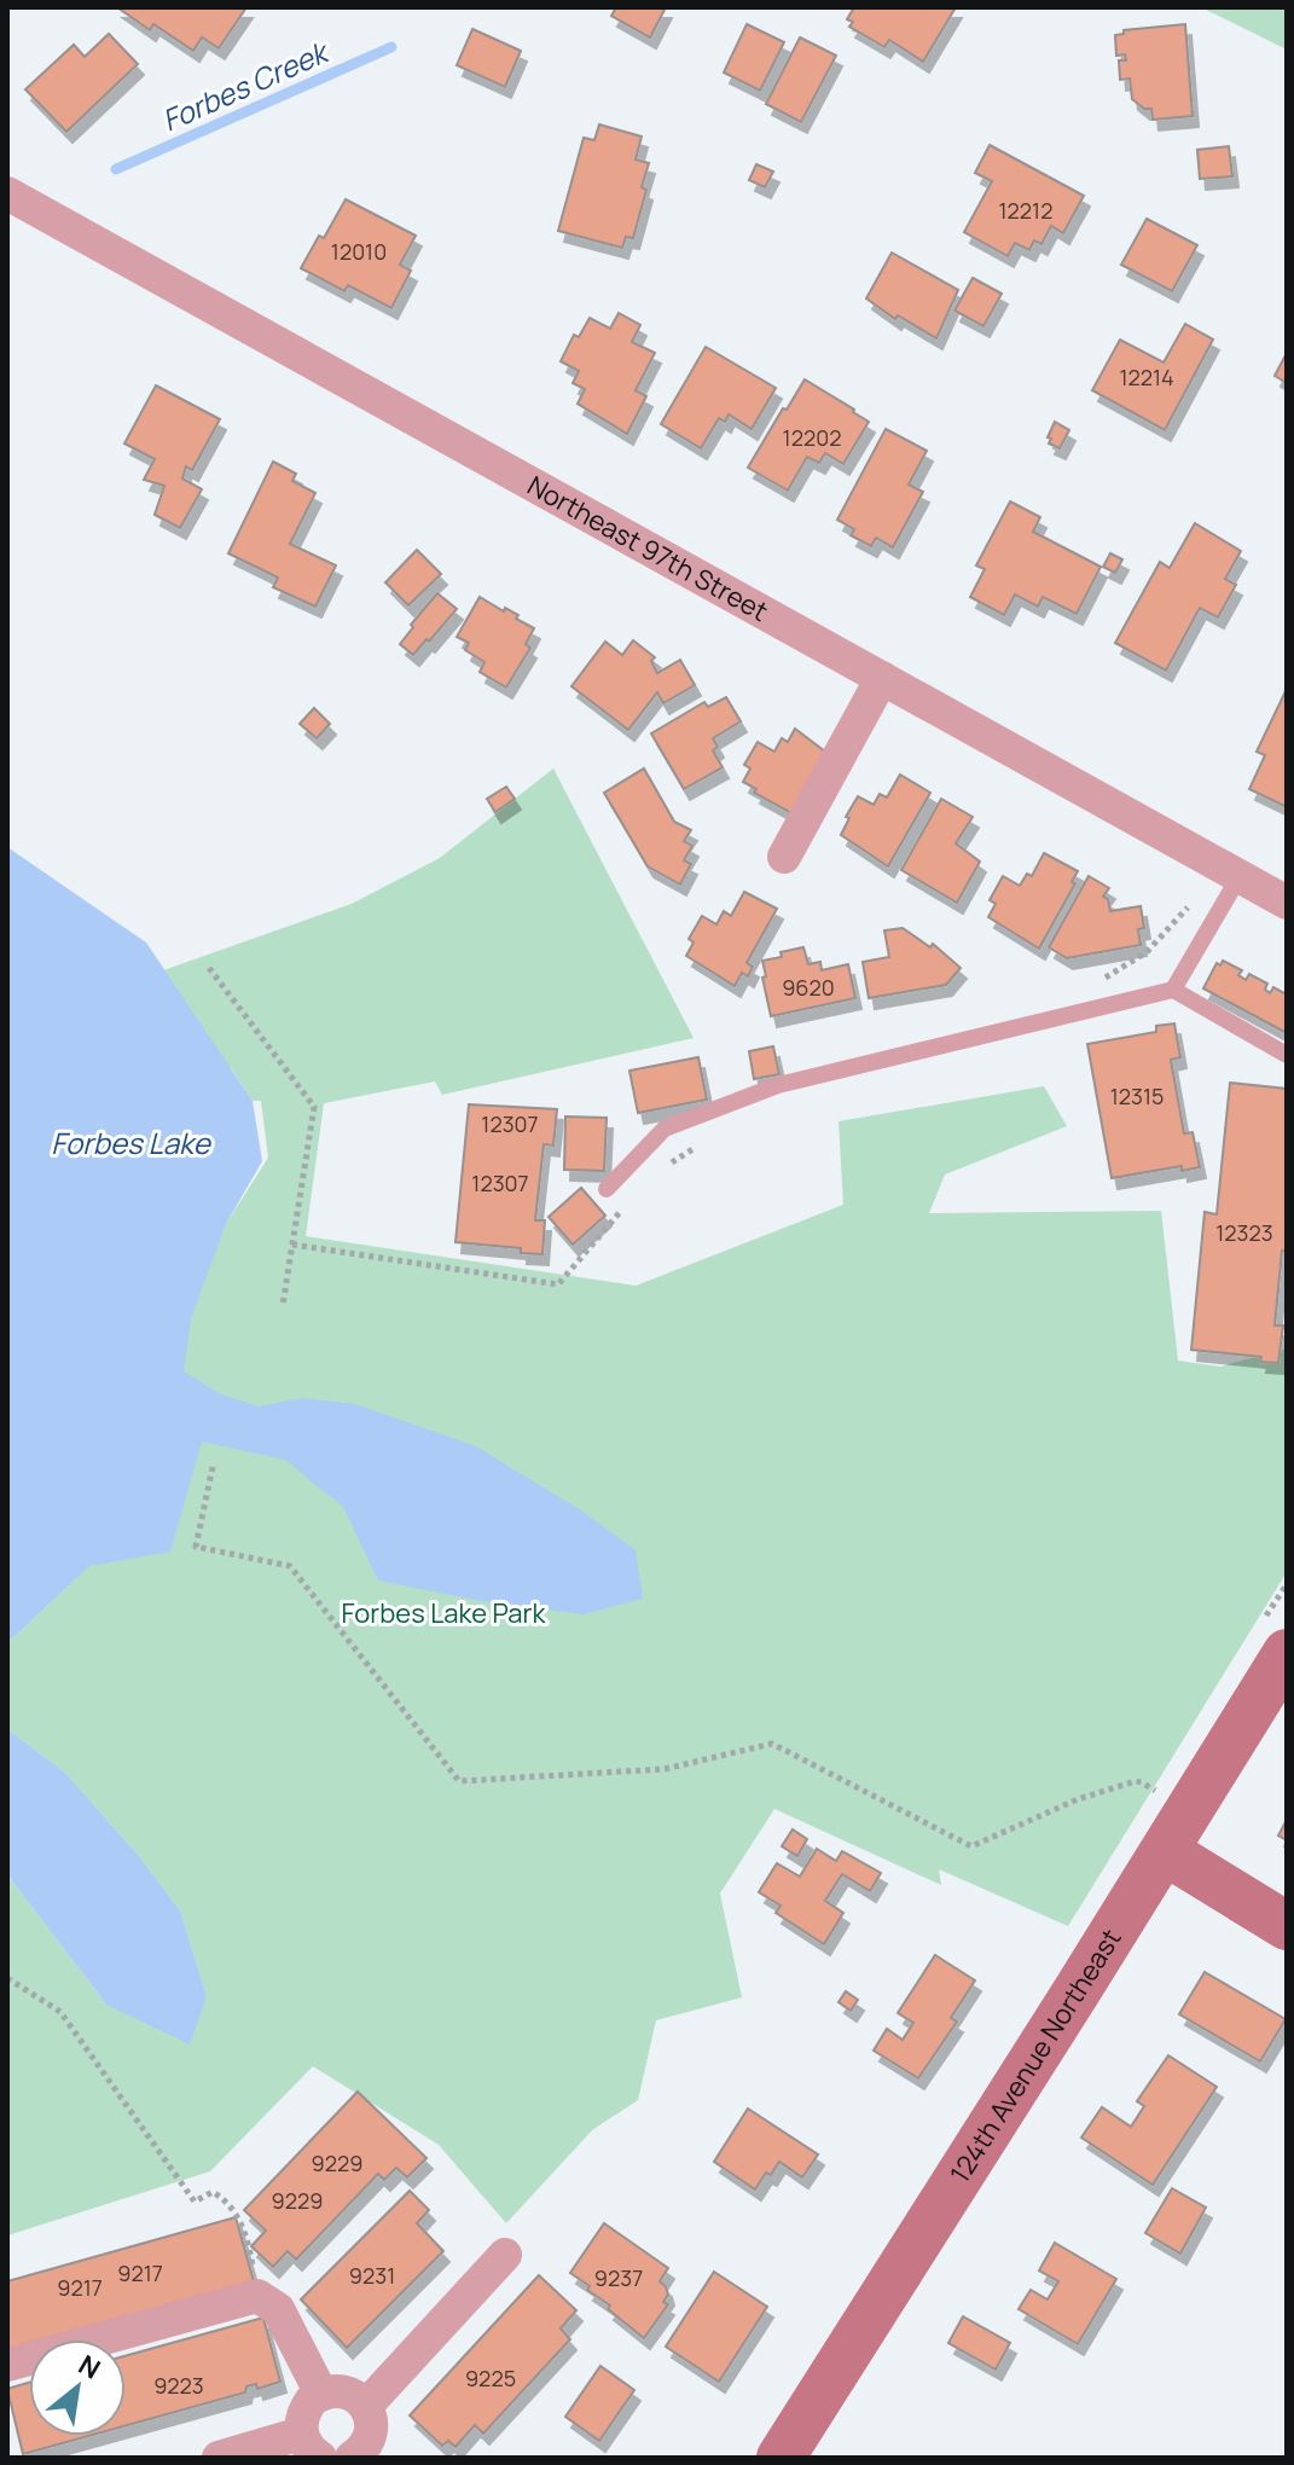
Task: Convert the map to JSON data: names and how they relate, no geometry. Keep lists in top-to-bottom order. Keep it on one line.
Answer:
{"streets":{"main road":["124th Avenue Northeast"],"street":["Northeast 97th Street"]},"water":["Forbes Creek","Forbes Lake"],"parks":["Forbes Lake Park"],"house_numbers":["12212","12010","12214","12202","9620","12315","12307","12307","12323","9229","9229","9217","9231","9237","9217","9225","9223"],"north":"top right"}
